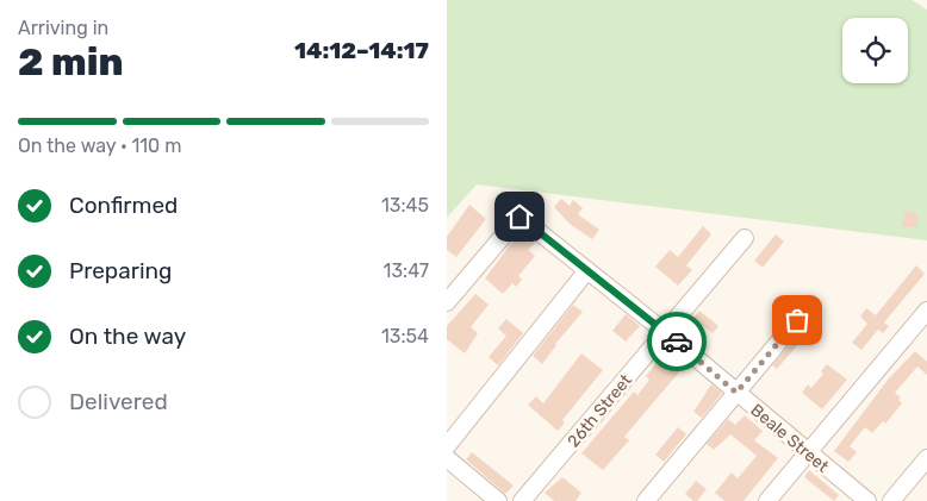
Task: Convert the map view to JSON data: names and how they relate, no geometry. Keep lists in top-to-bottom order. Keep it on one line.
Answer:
{"streets":{"street":["26th Street","Beale Street"]},"crossings":[["26th Street","Beale Street"]],"page":{"heading":["2 min","Arriving in","14:12–14:17"],"bar":"On the way · 110 m","list":[["Confirmed","13:45"],["Preparing","13:47"],["On the way","13:54"],"Delivered"]}}
